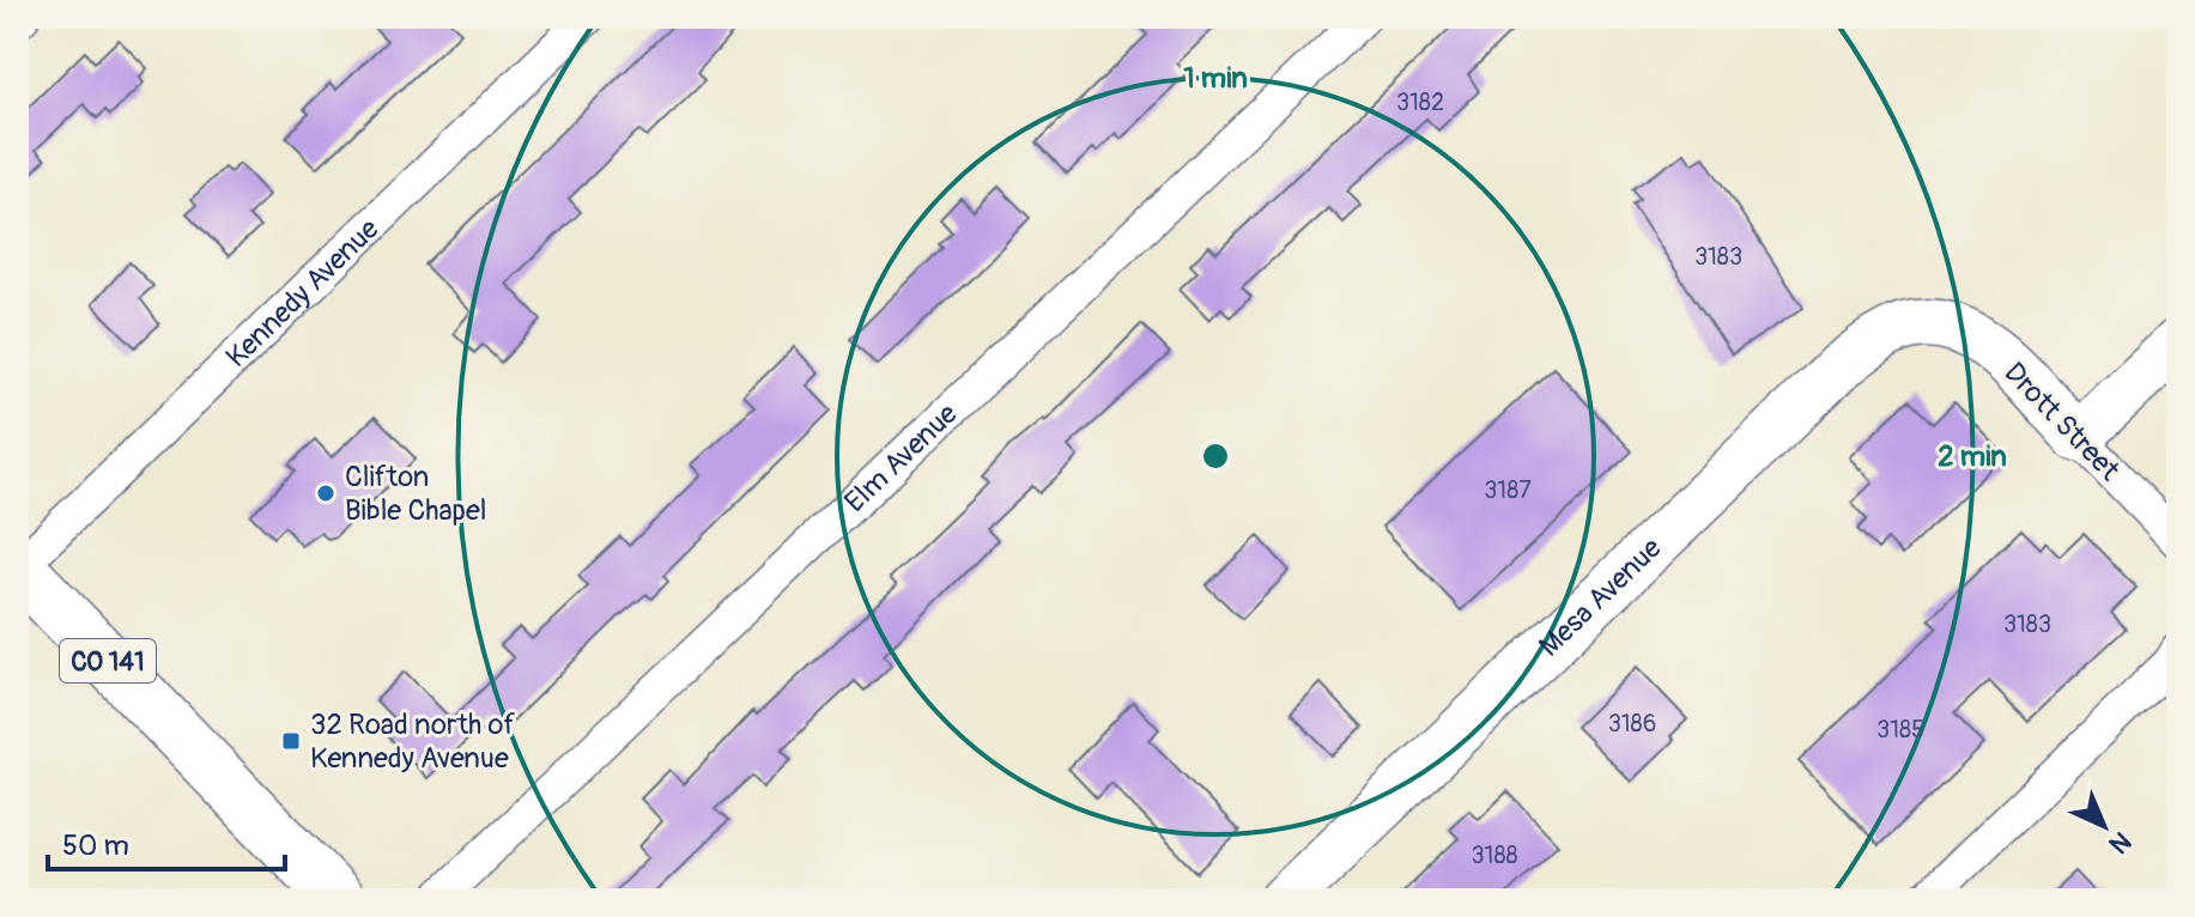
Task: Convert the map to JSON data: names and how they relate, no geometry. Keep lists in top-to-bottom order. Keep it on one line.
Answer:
{"streets":{"main road":["CO 141"],"street":["Kennedy Avenue","Drott Street","Elm Avenue","Mesa Avenue"]},"crossings":[["Kennedy Avenue","CO 141"],["Drott Street","Mesa Avenue"]],"places":{"other":["Clifton Bible Chapel"],"transit":["32 Road north of Kennedy Avenue"]},"house_numbers":["3182","3183","3187","3183","3186","3185","3188"],"scale_bar":"50 m","north":"bottom right","rings":["1 min","2 min"]}
